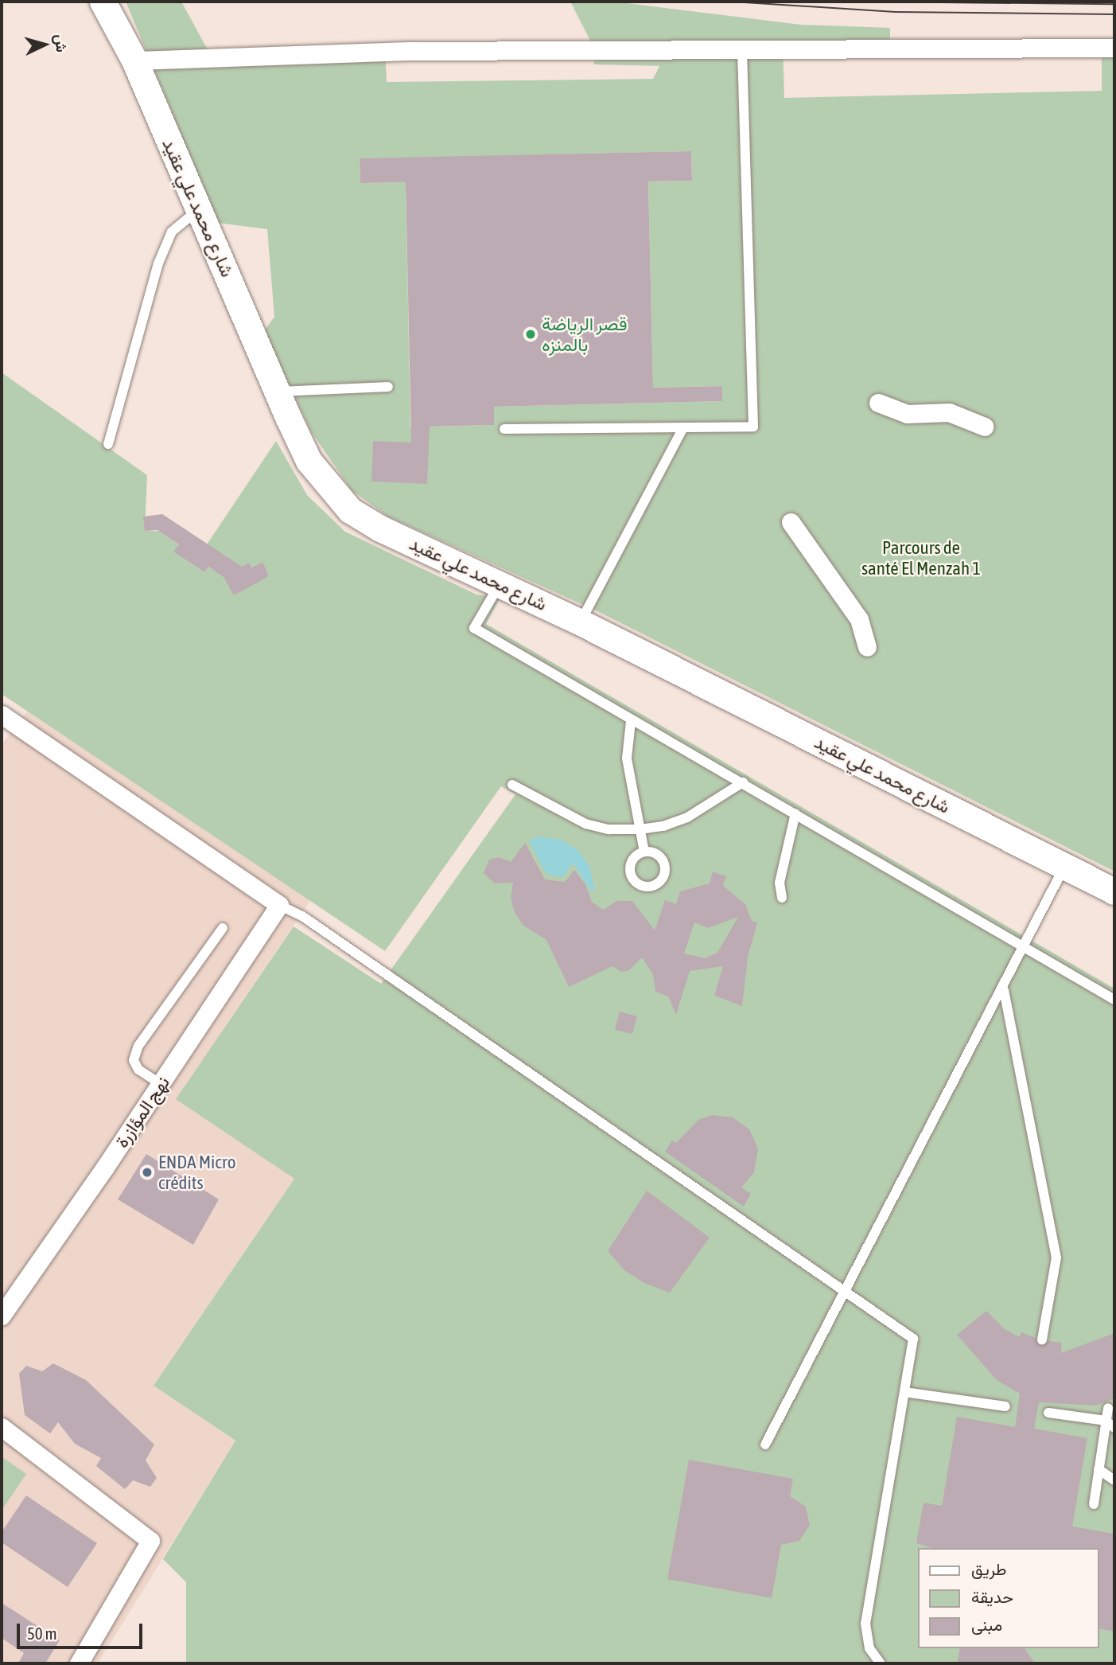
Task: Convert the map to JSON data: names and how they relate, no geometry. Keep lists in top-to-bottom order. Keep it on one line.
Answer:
{"streets":{"street":["شارع محمد علي عقيد","نهج المؤازرة"]},"parks":["Parcours de santé El Menzah 1"],"places":["قصر الرياضة بالمنزه","ENDA Micro crédits"],"legend":["طريق","حديقة","مبنى"],"scale_bar":"50 m","north":"right"}
